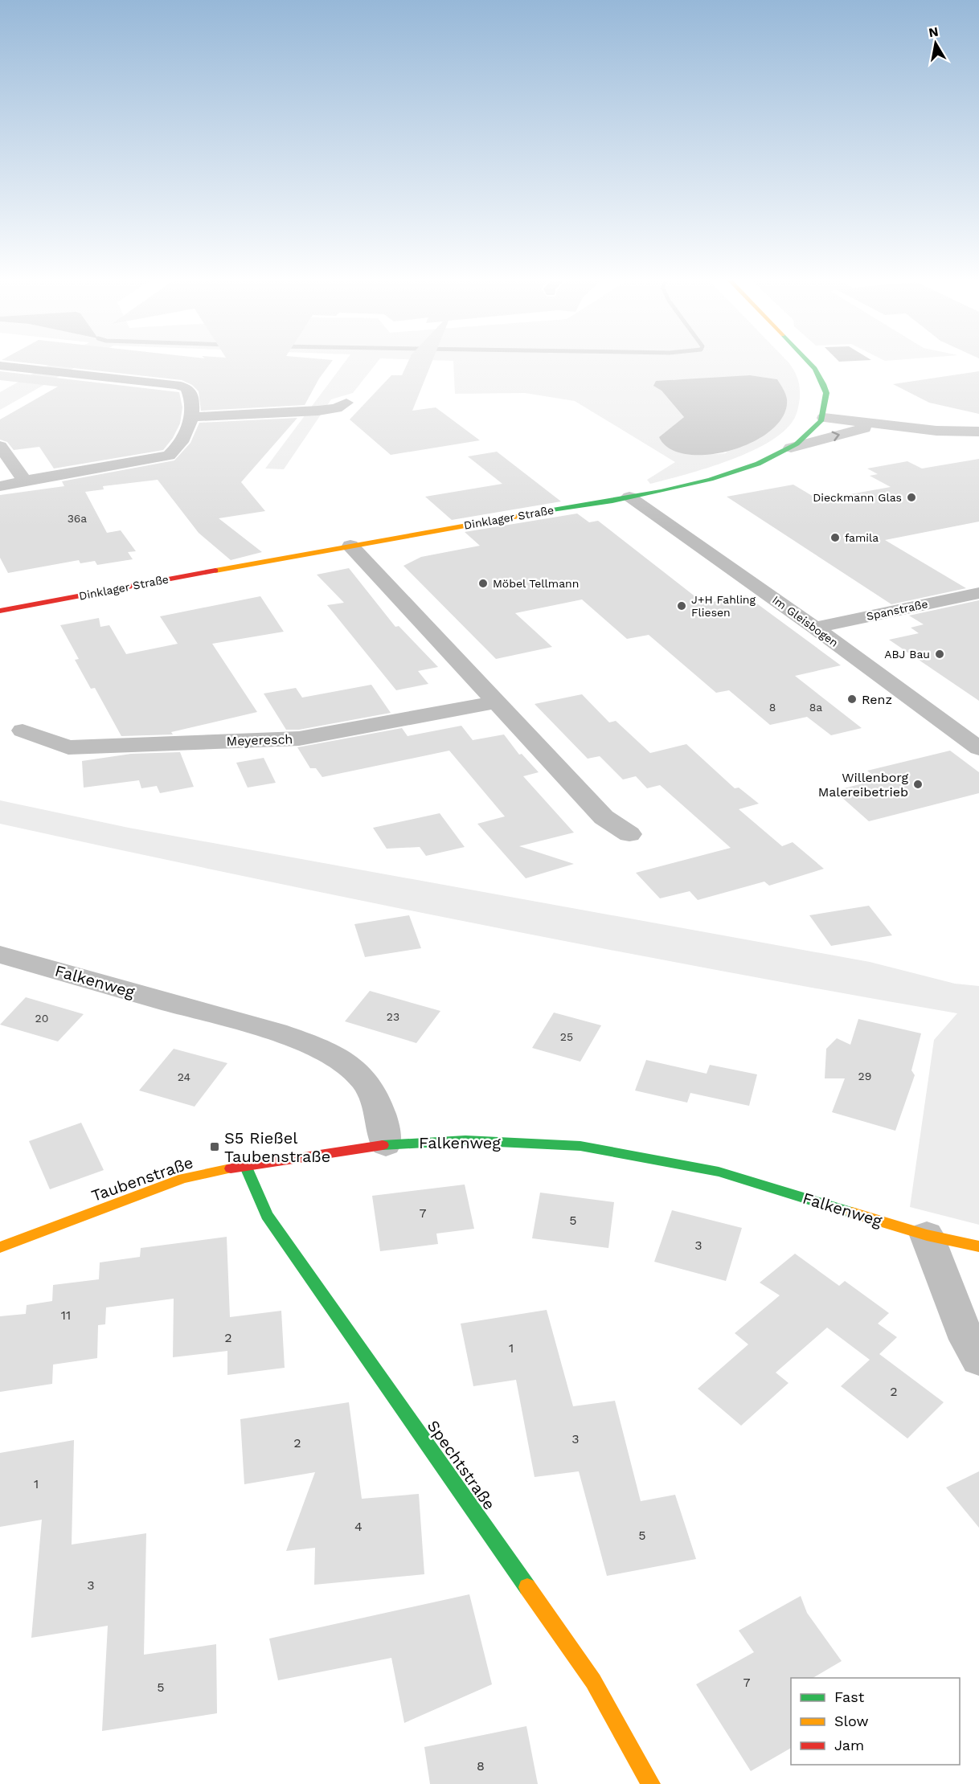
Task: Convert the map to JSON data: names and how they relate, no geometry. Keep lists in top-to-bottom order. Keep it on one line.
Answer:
{"streets":{"main road":["Dinklager Straße","Falkenweg","Taubenstraße","Spechtstraße"],"street":["Spanstraße","Im Gleisbogen","Meyeresch"]},"crossings":[["Dinklager Straße","Im Gleisbogen"],["Spanstraße","Im Gleisbogen"],["Falkenweg","Taubenstraße"],["Taubenstraße","Spechtstraße"]],"places":{"other":["Dieckmann Glas","famila","Möbel Tellmann","J+H Fahling Fliesen","ABJ Bau","Renz","Willenborg Malereibetrieb"],"transit":["S5 Rießel Taubenstraße"]},"house_numbers":["36a","8","8a","23","20","25","29","24","7","5","3","11","2","1","2","3","2","1","4","5","3","7","5","8"],"legend":["Fast","Slow","Jam"],"north":"top"}
